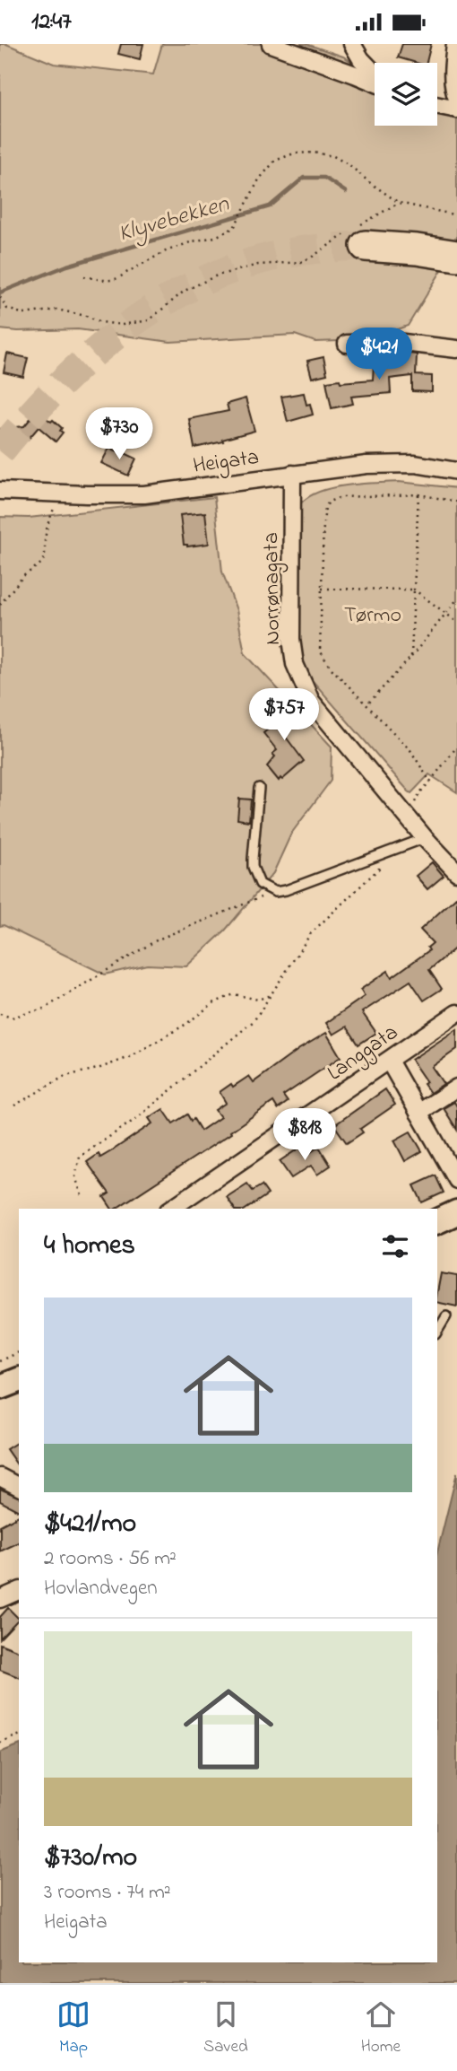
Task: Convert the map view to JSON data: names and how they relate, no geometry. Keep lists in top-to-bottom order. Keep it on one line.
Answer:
{"streets":{"street":["Heigata","Norrønagata","Langgata"]},"crossings":[["Heigata","Norrønagata"]],"water":["Klyvebekken"],"parks":["Tørmo"],"page":{"status":"12:47","price":["$421","$730","$757","$818"],"heading":"4 homes","list":[{"name":"$421/mo","note":"2 rooms · 56 m² · Hovlandvegen"},{"name":"$730/mo","note":"3 rooms · 74 m² · Heigata"}],"tabs":["Map","Saved","Home"]}}
